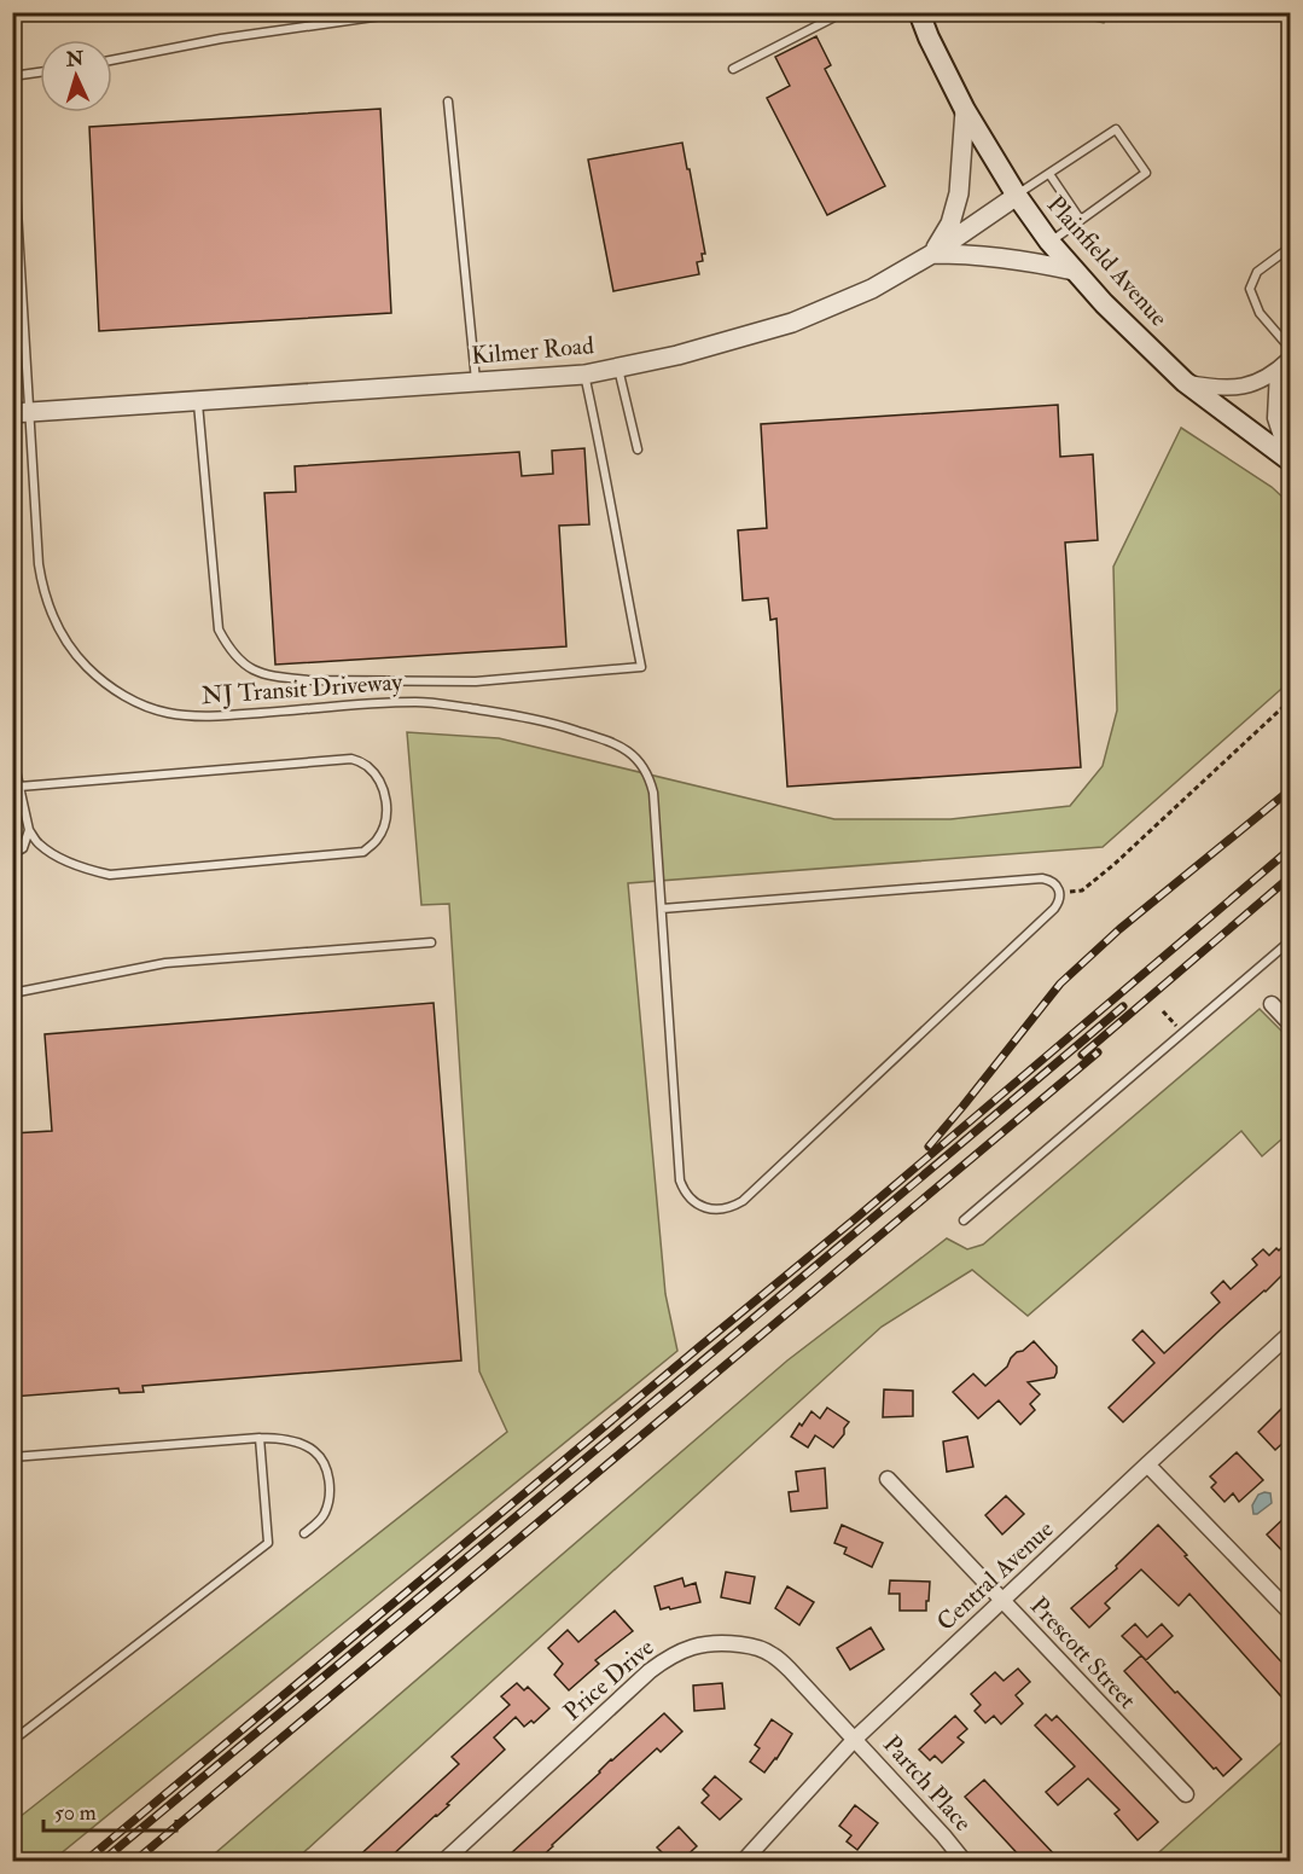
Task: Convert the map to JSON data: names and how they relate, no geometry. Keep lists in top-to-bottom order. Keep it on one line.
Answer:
{"streets":{"main road":["Plainfield Avenue"],"street":["Kilmer Road","Central Avenue","Prescott Street","Price Drive","Partch Place"],"lane":["NJ Transit Driveway"]},"crossings":[["Plainfield Avenue","Kilmer Road"],["Kilmer Road","NJ Transit Driveway"],["Central Avenue","Prescott Street"],["Central Avenue","Price Drive"],["Central Avenue","Partch Place"],["Price Drive","Partch Place"]],"scale_bar":"50 m","north":"top"}
